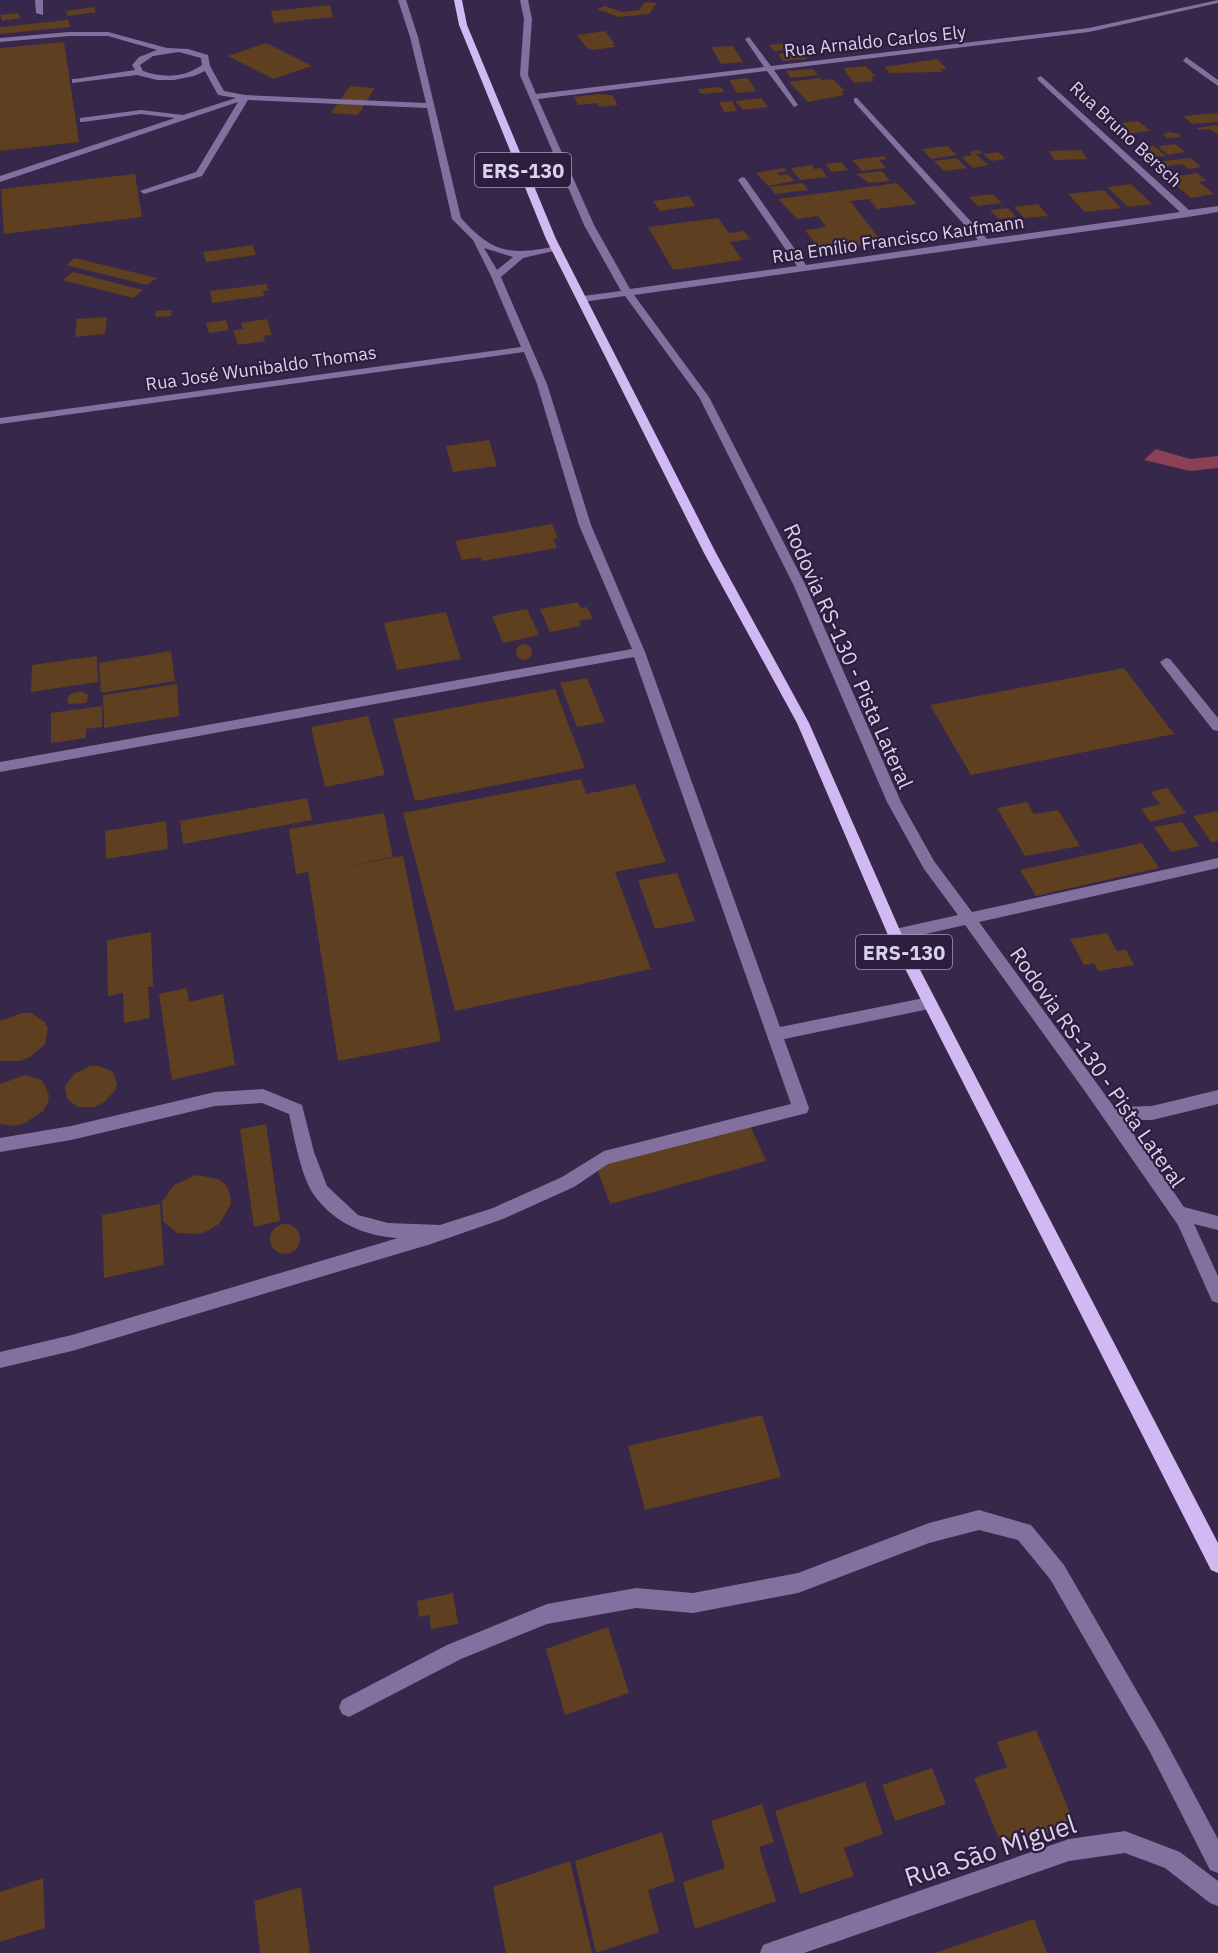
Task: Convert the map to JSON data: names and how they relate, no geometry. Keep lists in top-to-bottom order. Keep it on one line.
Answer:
{"streets":{"main road":["ERS-130"],"street":["Rua Arnaldo Carlos Ely","Rua Bruno Bersch","Rua Emílio Francisco Kaufmann","Rua José Wunibaldo Thomas","Rodovia RS-130 - Pista Lateral","Rua São Miguel"]},"crossings":[["Rua Arnaldo Carlos Ely","Rodovia RS-130 - Pista Lateral"],["Rua Bruno Bersch","Rua Emílio Francisco Kaufmann"],["ERS-130","Rua Emílio Francisco Kaufmann"],["Rua Emílio Francisco Kaufmann","Rodovia RS-130 - Pista Lateral"]]}
